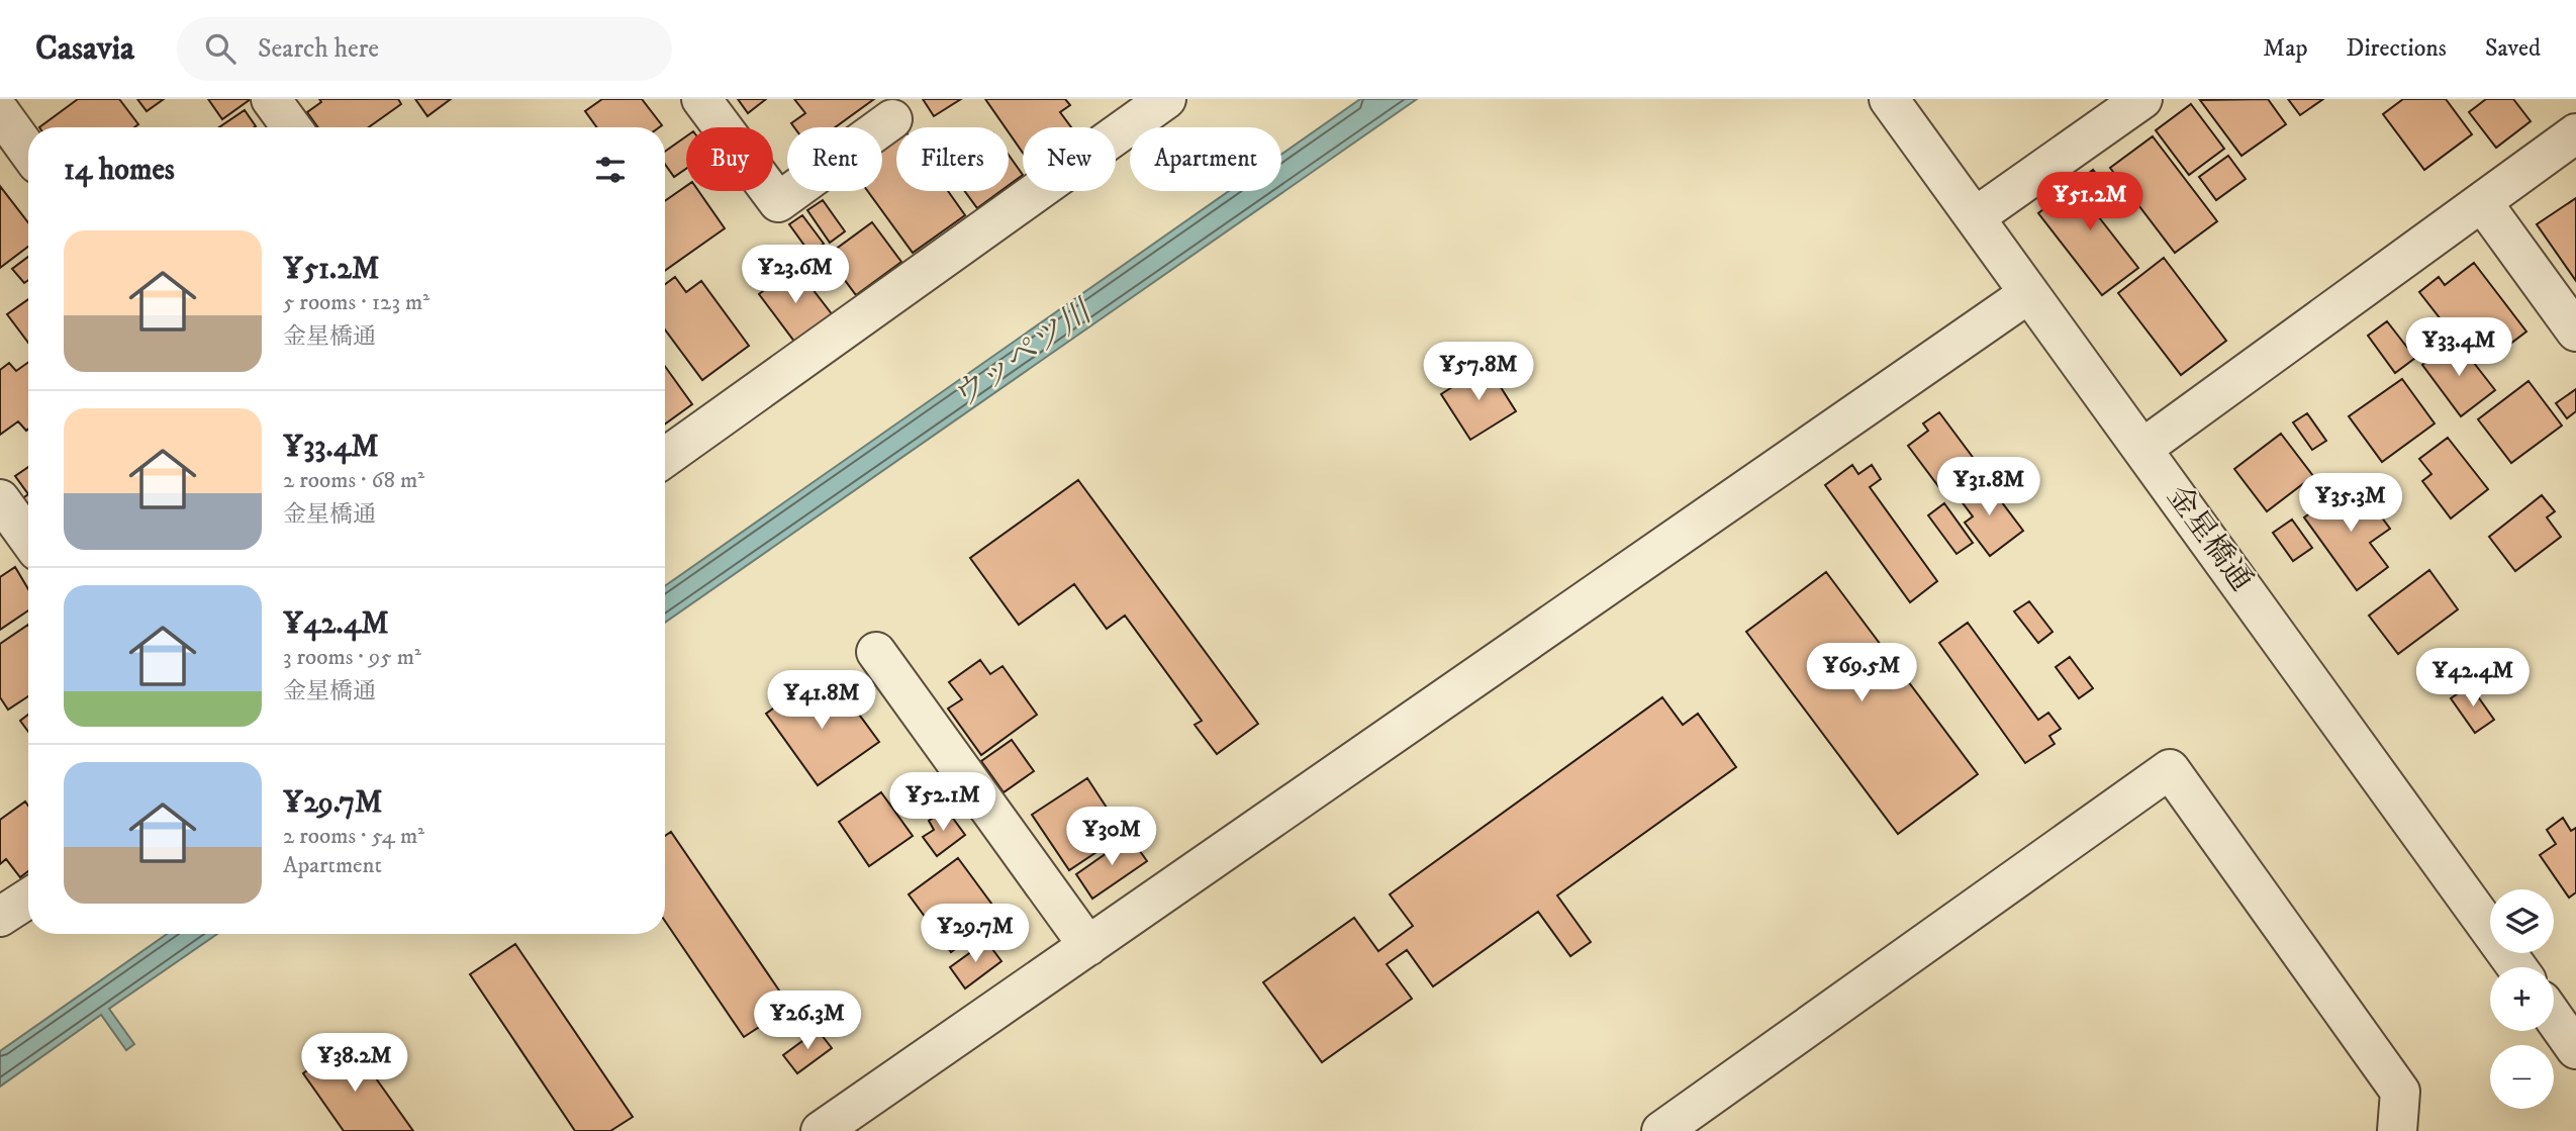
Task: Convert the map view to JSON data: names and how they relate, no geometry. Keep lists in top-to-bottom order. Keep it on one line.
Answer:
{"streets":{"street":["金星橋通"]},"water":["ウッペツ川"],"page":{"header":"Casavia","search":"Search here","nav":["Map","Directions","Saved"],"chip":["Buy","Rent","Filters","New","Apartment"],"heading":"14 homes","price":["¥51.2M","¥23.6M","¥33.4M","¥57.8M","¥31.8M","¥35.3M","¥69.5M","¥42.4M","¥41.8M","¥52.1M","¥30M","¥29.7M","¥26.3M","¥38.2M"],"list":[{"name":"¥51.2M","note":"5 rooms · 123 m² · 金星橋通"},{"name":"¥33.4M","note":"2 rooms · 68 m² · 金星橋通"},{"name":"¥42.4M","note":"3 rooms · 95 m² · 金星橋通"},{"name":"¥29.7M","note":"2 rooms · 54 m² · Apartment"}],"map_buttons":["+","−"]}}
